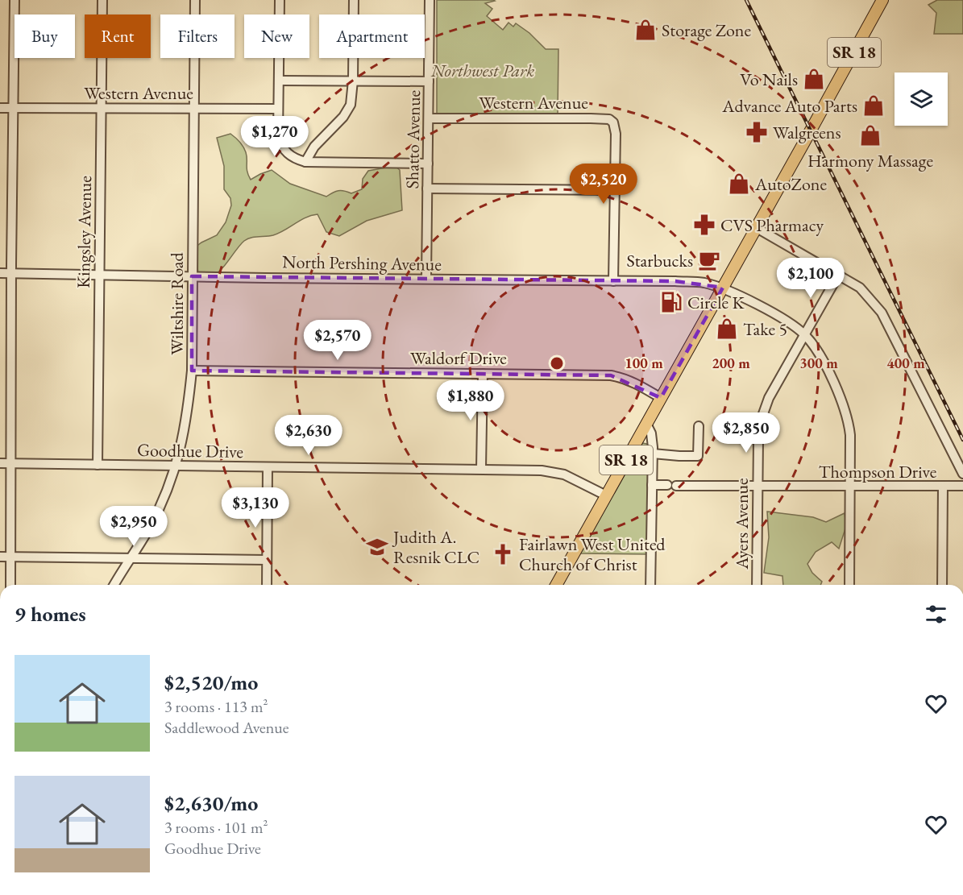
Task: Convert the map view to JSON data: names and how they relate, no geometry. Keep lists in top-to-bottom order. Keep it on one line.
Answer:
{"streets":{"main road":["SR 18"],"street":["Western Avenue","Shatto Avenue","Kingsley Avenue","North Pershing Avenue","Wiltshire Road","Waldorf Drive","Goodhue Drive","Thompson Drive","Ayers Avenue"]},"crossings":[["SR 18","North Pershing Avenue"],["SR 18","Waldorf Drive"],["SR 18","Goodhue Drive"],["Western Avenue","Shatto Avenue"],["Western Avenue","Kingsley Avenue"],["Western Avenue","Wiltshire Road"],["Shatto Avenue","North Pershing Avenue"],["Kingsley Avenue","North Pershing Avenue"],["Kingsley Avenue","Goodhue Drive"],["North Pershing Avenue","Wiltshire Road"],["North Pershing Avenue","Ayers Avenue"],["Wiltshire Road","Waldorf Drive"],["Wiltshire Road","Goodhue Drive"],["Thompson Drive","Ayers Avenue"]],"parks":["Northwest Park"],"places":{"shop":["Storage Zone","Vo Nails","Advance Auto Parts","Harmony Massage","AutoZone","Take 5"],"pharmacy":["Walgreens","CVS Pharmacy"],"cafe":["Starbucks"],"fuel station":["Circle K"],"school or university":["Judith A. Resnik CLC"],"church":["Fairlawn West United Church of Christ"]},"page":{"chip":["Buy","Rent","Filters","New","Apartment"],"price":["$1,270","$2,520","$2,100","$2,570","$1,880","$2,850","$2,630","$3,130","$2,950"],"heading":"9 homes","list":[{"name":"$2,520/mo","note":"3 rooms · 113 m² · Saddlewood Avenue"},{"name":"$2,630/mo","note":"3 rooms · 101 m² · Goodhue Drive"}]},"rings":["100 m","200 m","300 m","400 m"]}
